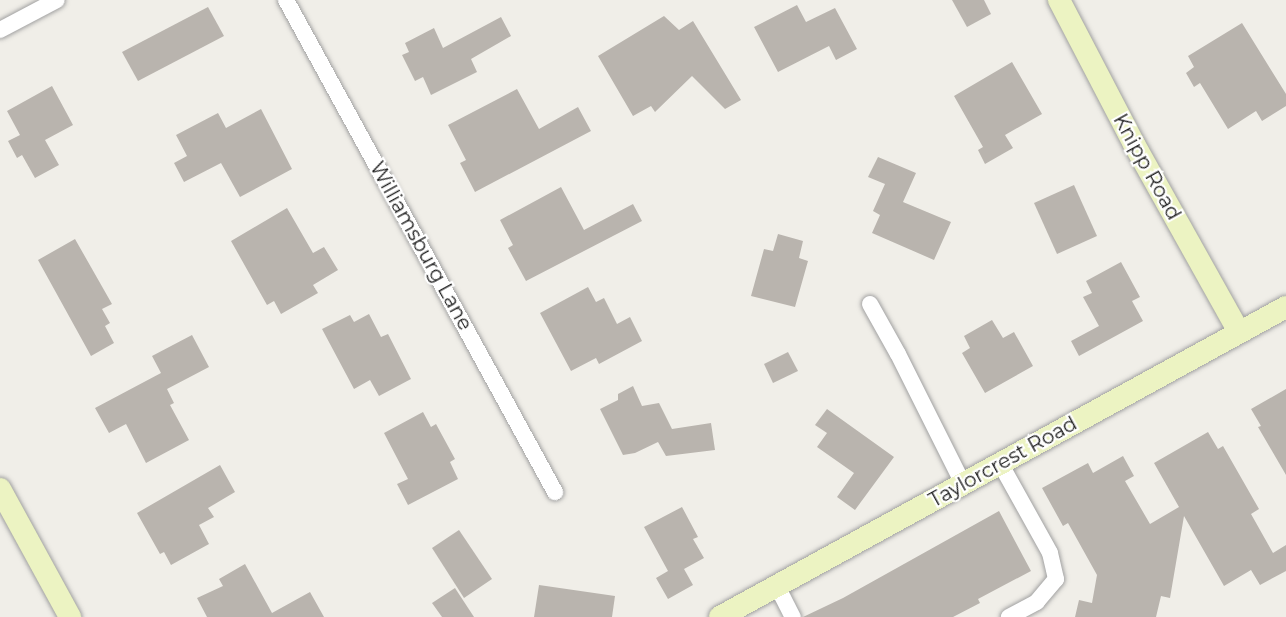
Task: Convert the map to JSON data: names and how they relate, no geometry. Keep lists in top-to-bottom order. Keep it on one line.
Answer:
{"streets":{"street":["Knipp Road","Williamsburg Lane","Taylorcrest Road"]},"crossings":[["Knipp Road","Taylorcrest Road"]]}
